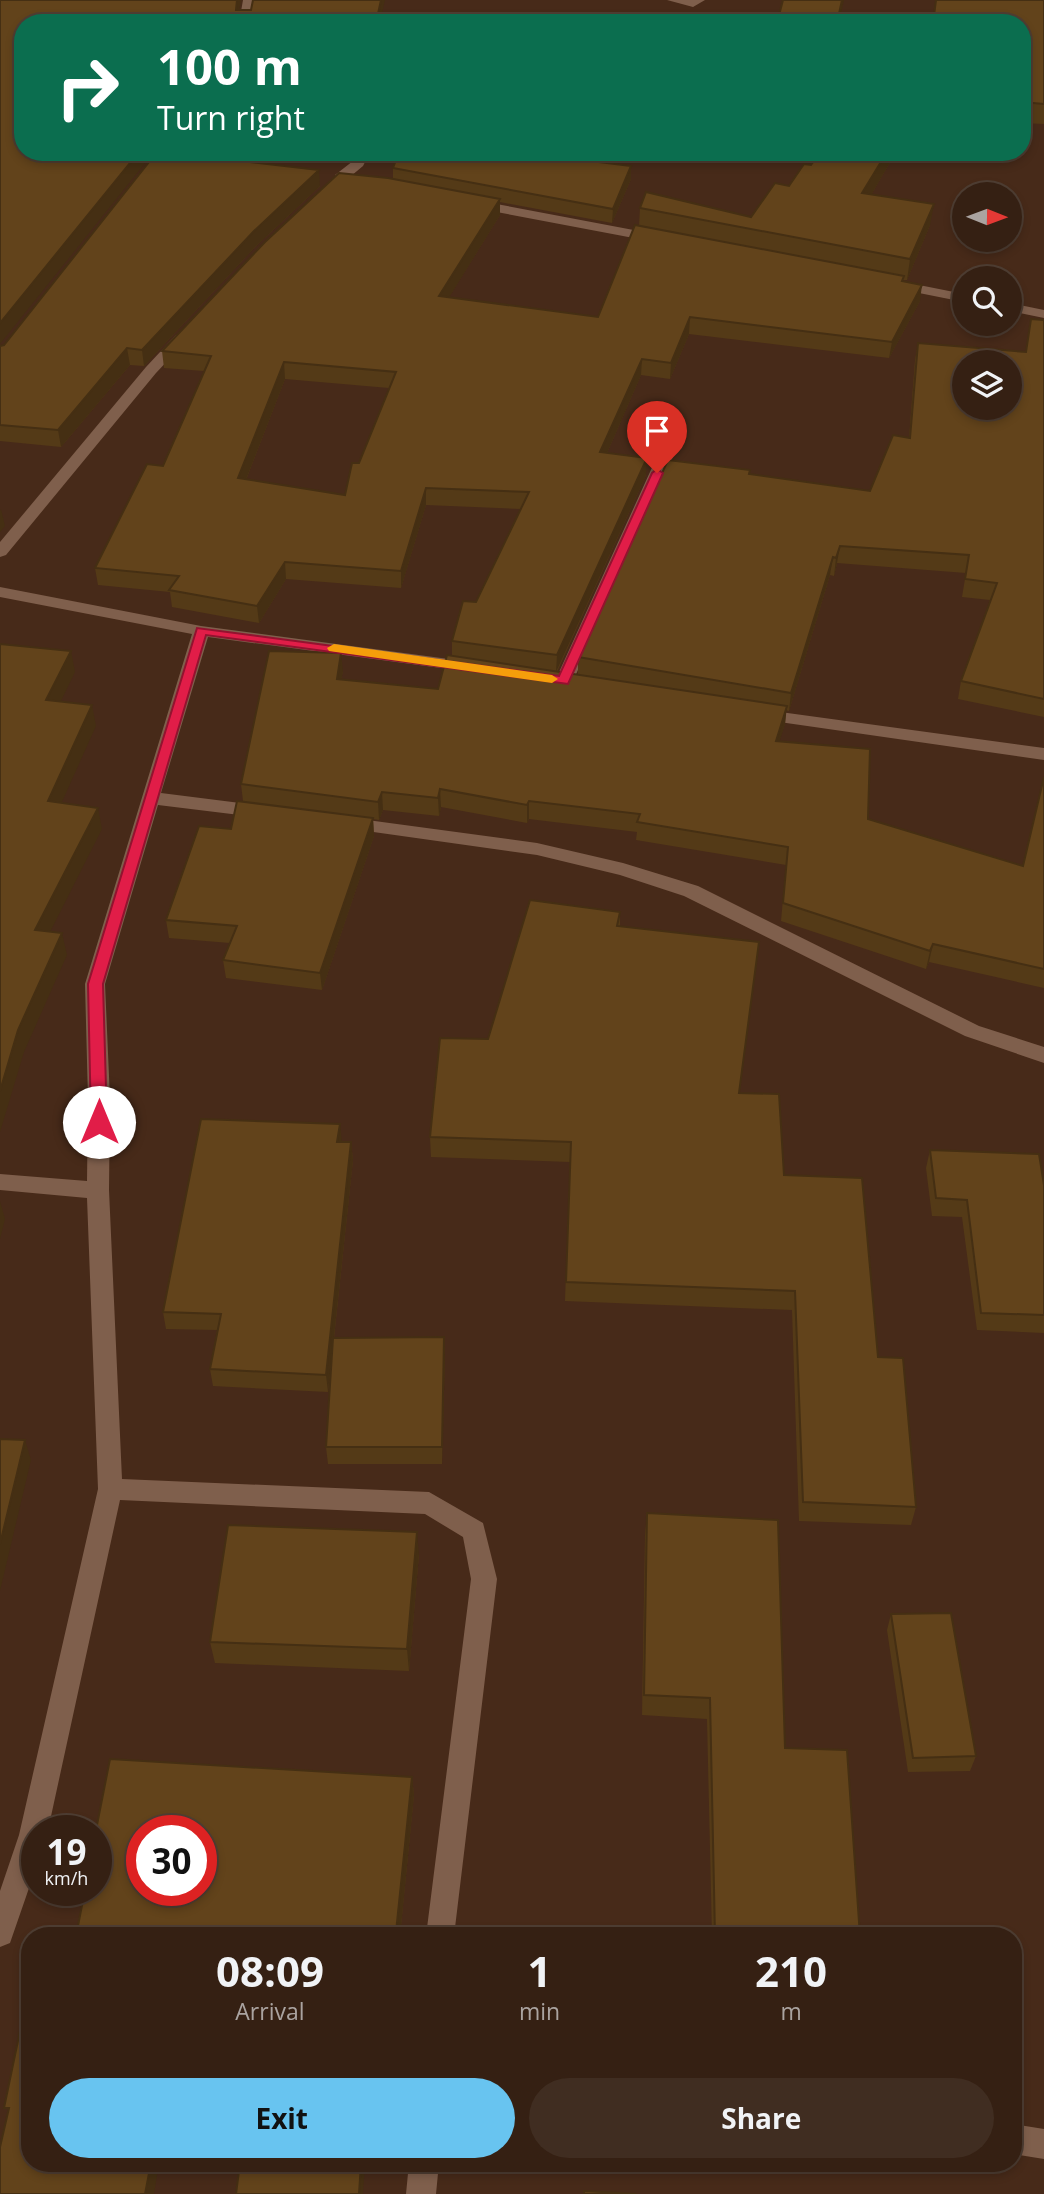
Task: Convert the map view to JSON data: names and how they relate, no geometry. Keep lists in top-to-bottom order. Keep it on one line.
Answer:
{"north":"right","page":{"turn":["100 m","Turn right"],"speed":"19 km/h","limit":"30","eta":["08:09","Arrival","1","min","210","m"],"buttons":["Exit","Share"]}}
